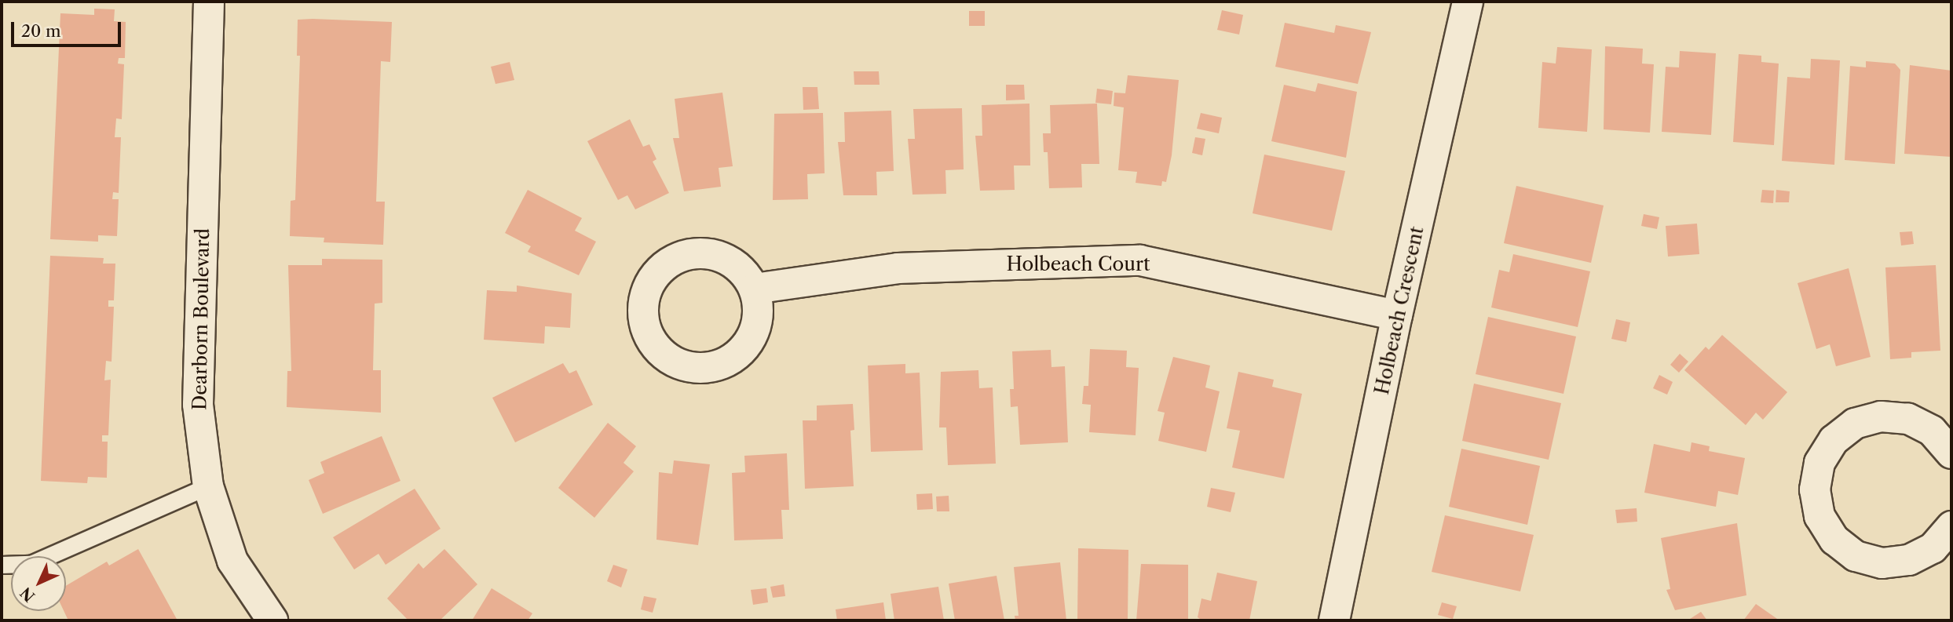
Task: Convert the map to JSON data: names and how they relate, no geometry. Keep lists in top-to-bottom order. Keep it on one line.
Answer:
{"streets":{"street":["Holbeach Court","Holbeach Crescent","Dearborn Boulevard"]},"crossings":[["Holbeach Court","Holbeach Crescent"]],"scale_bar":"20 m","north":"bottom left"}
